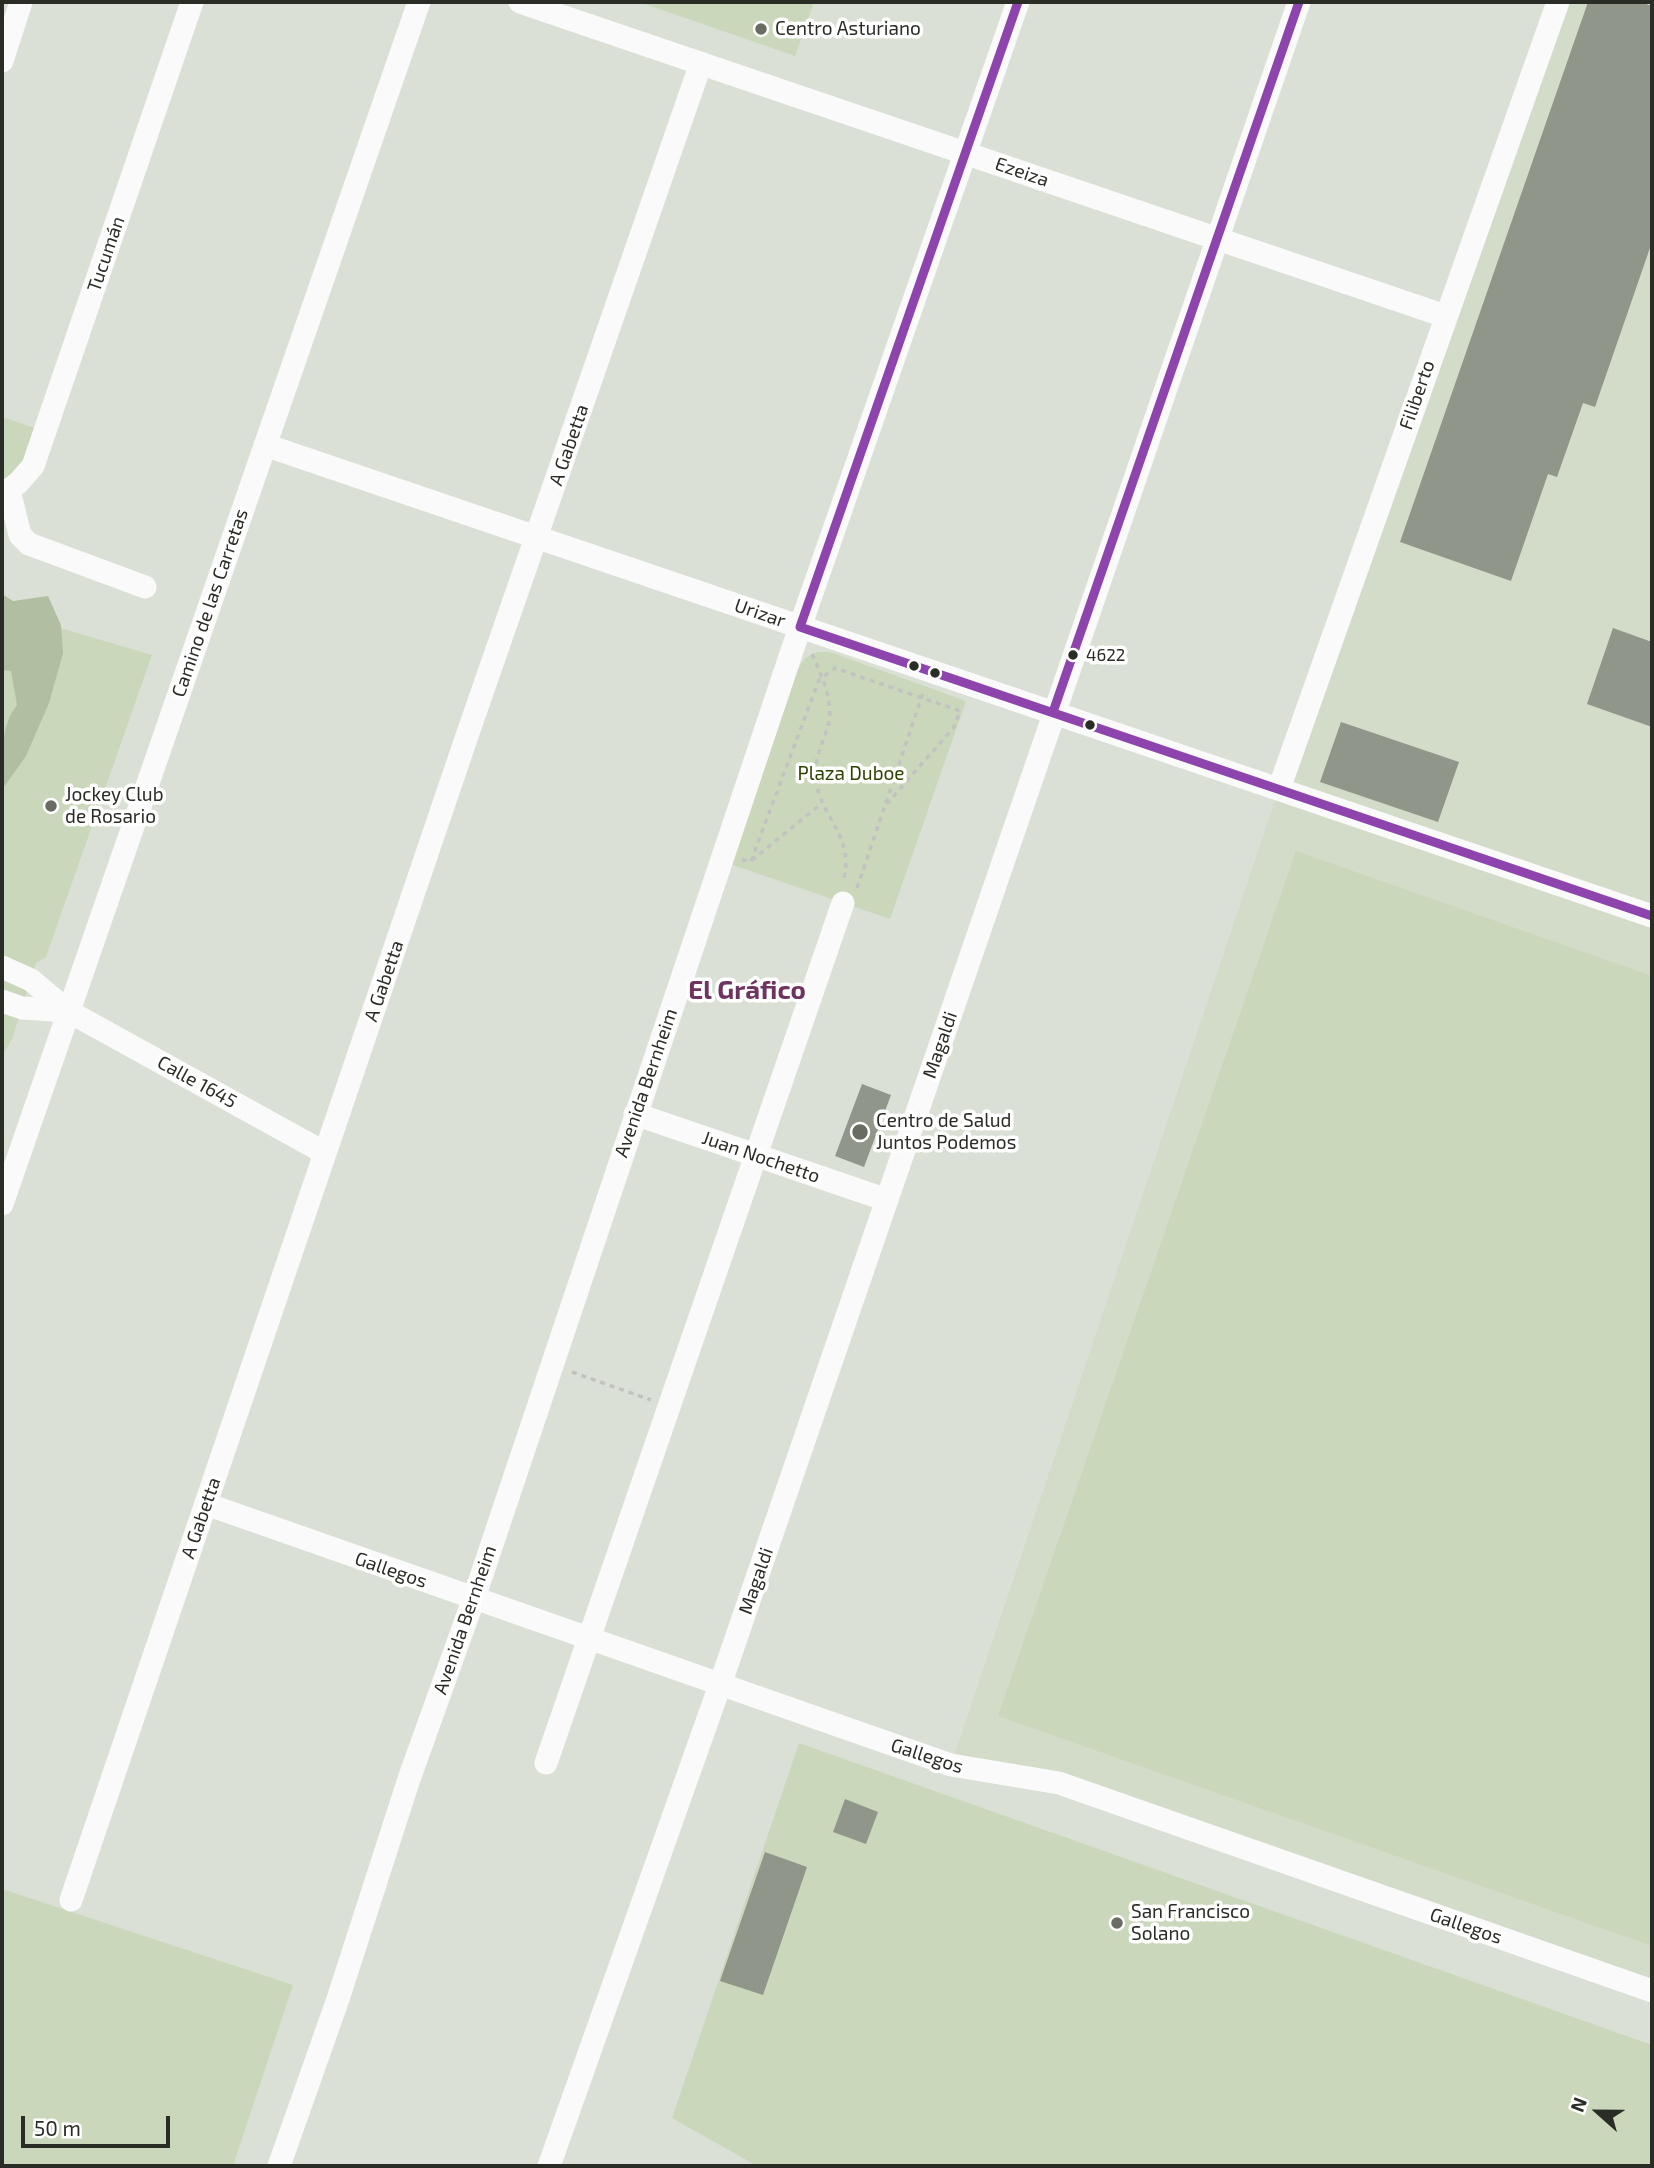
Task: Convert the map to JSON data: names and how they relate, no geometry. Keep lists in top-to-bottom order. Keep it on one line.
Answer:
{"streets":{"street":["Ezeiza","Tucumán","Filiberto","A Gabetta","Camino de las Carretas","Urizar","Magaldi","Calle 1645","Avenida Bernheim","Juan Nochetto","Gallegos"]},"crossings":[["Ezeiza","Filiberto"],["Ezeiza","A Gabetta"],["Ezeiza","Magaldi"],["Ezeiza","Avenida Bernheim"],["Filiberto","Urizar"],["A Gabetta","Urizar"],["A Gabetta","Calle 1645"],["A Gabetta","Gallegos"],["Camino de las Carretas","Urizar"],["Camino de las Carretas","Calle 1645"],["Urizar","Magaldi"],["Urizar","Avenida Bernheim"],["Magaldi","Juan Nochetto"],["Magaldi","Gallegos"],["Avenida Bernheim","Juan Nochetto"],["Avenida Bernheim","Gallegos"]],"districts":["El Gráfico"],"parks":["Plaza Duboe"],"places":["Centro Asturiano","4622","Jockey Club de Rosario","Centro de Salud Juntos Podemos","San Francisco Solano"],"scale_bar":"50 m","north":"left"}
